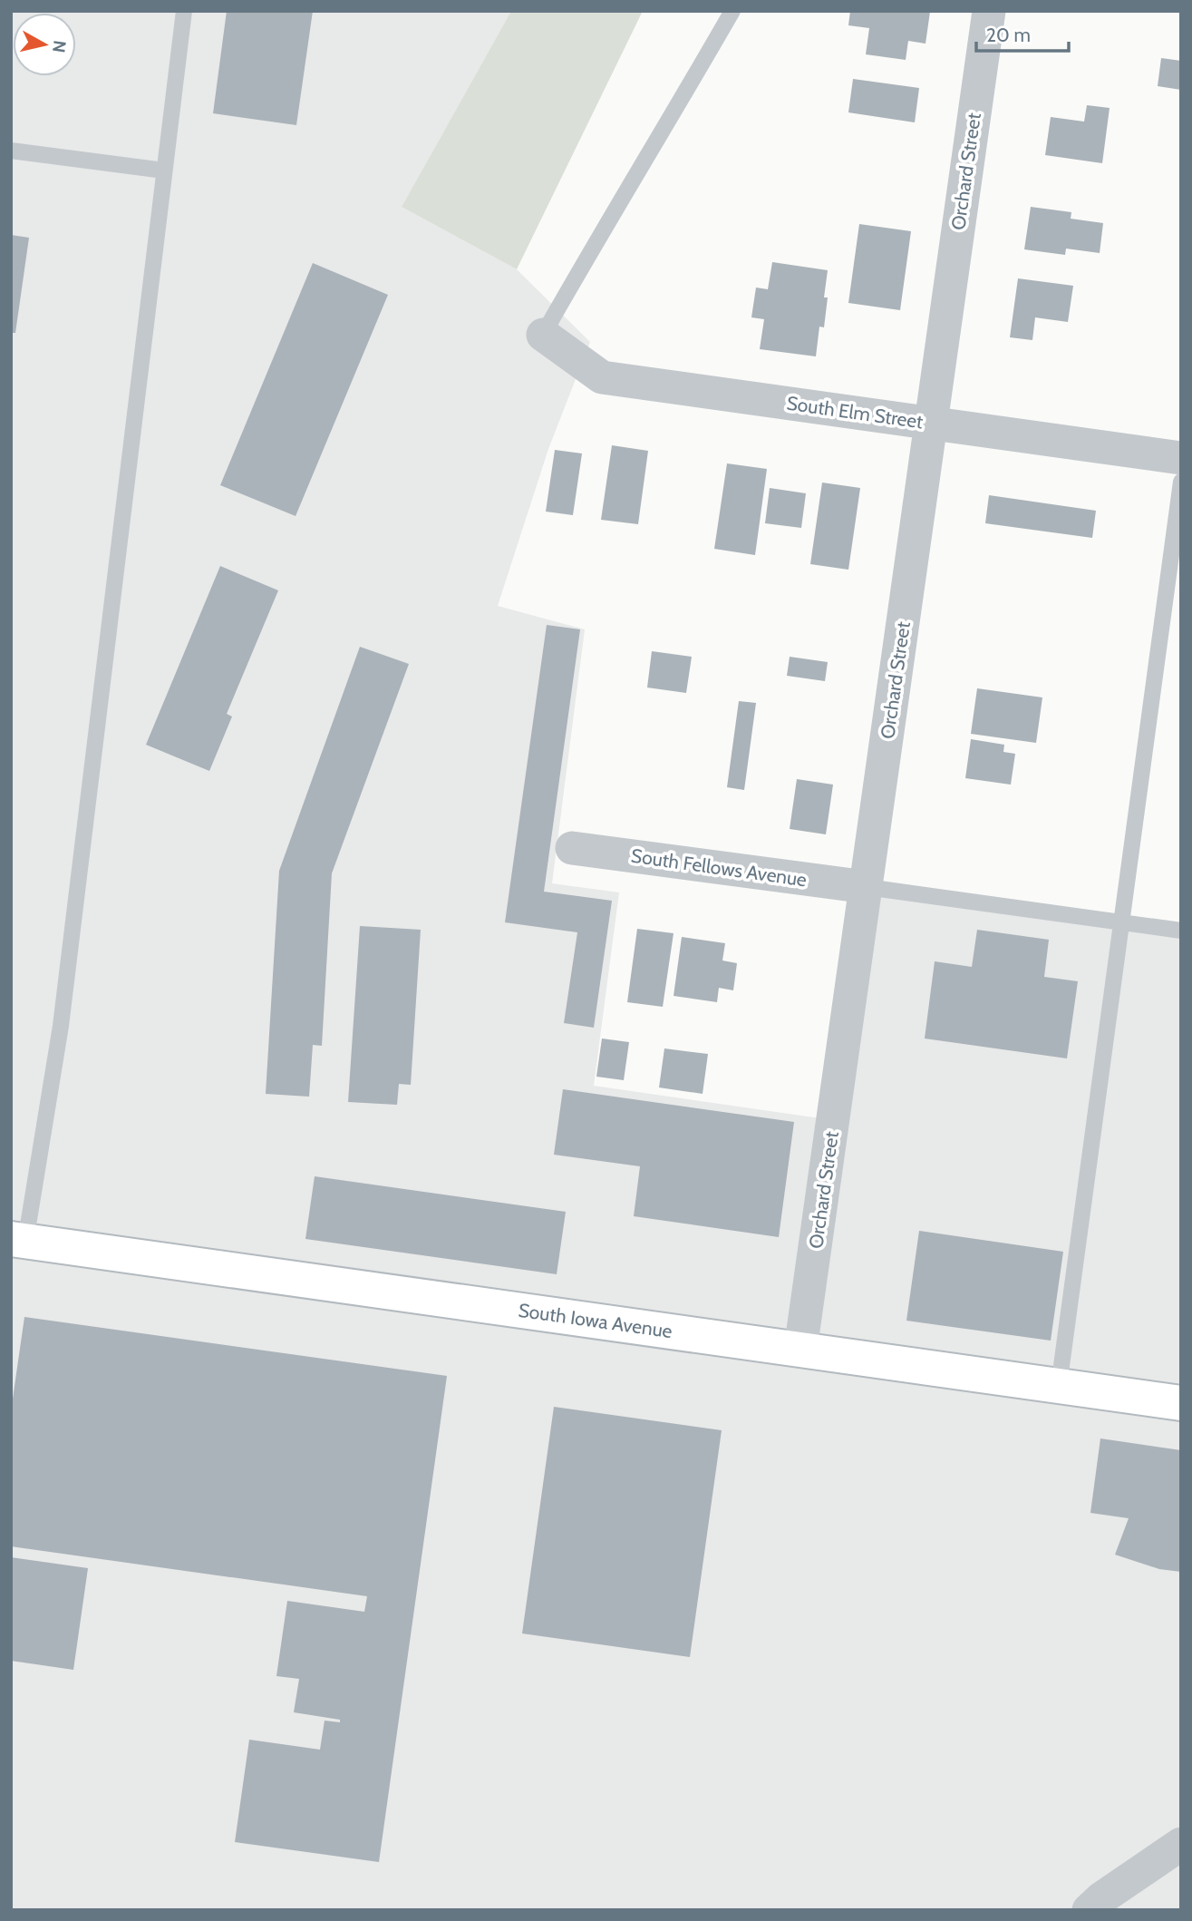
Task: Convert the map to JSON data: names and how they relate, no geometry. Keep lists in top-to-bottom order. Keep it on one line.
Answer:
{"streets":{"main road":["South Iowa Avenue"],"street":["Orchard Street","South Elm Street","South Fellows Avenue"]},"crossings":[["Orchard Street","South Elm Street"],["Orchard Street","South Fellows Avenue"],["Orchard Street","South Iowa Avenue"]],"scale_bar":"20 m","north":"right"}
